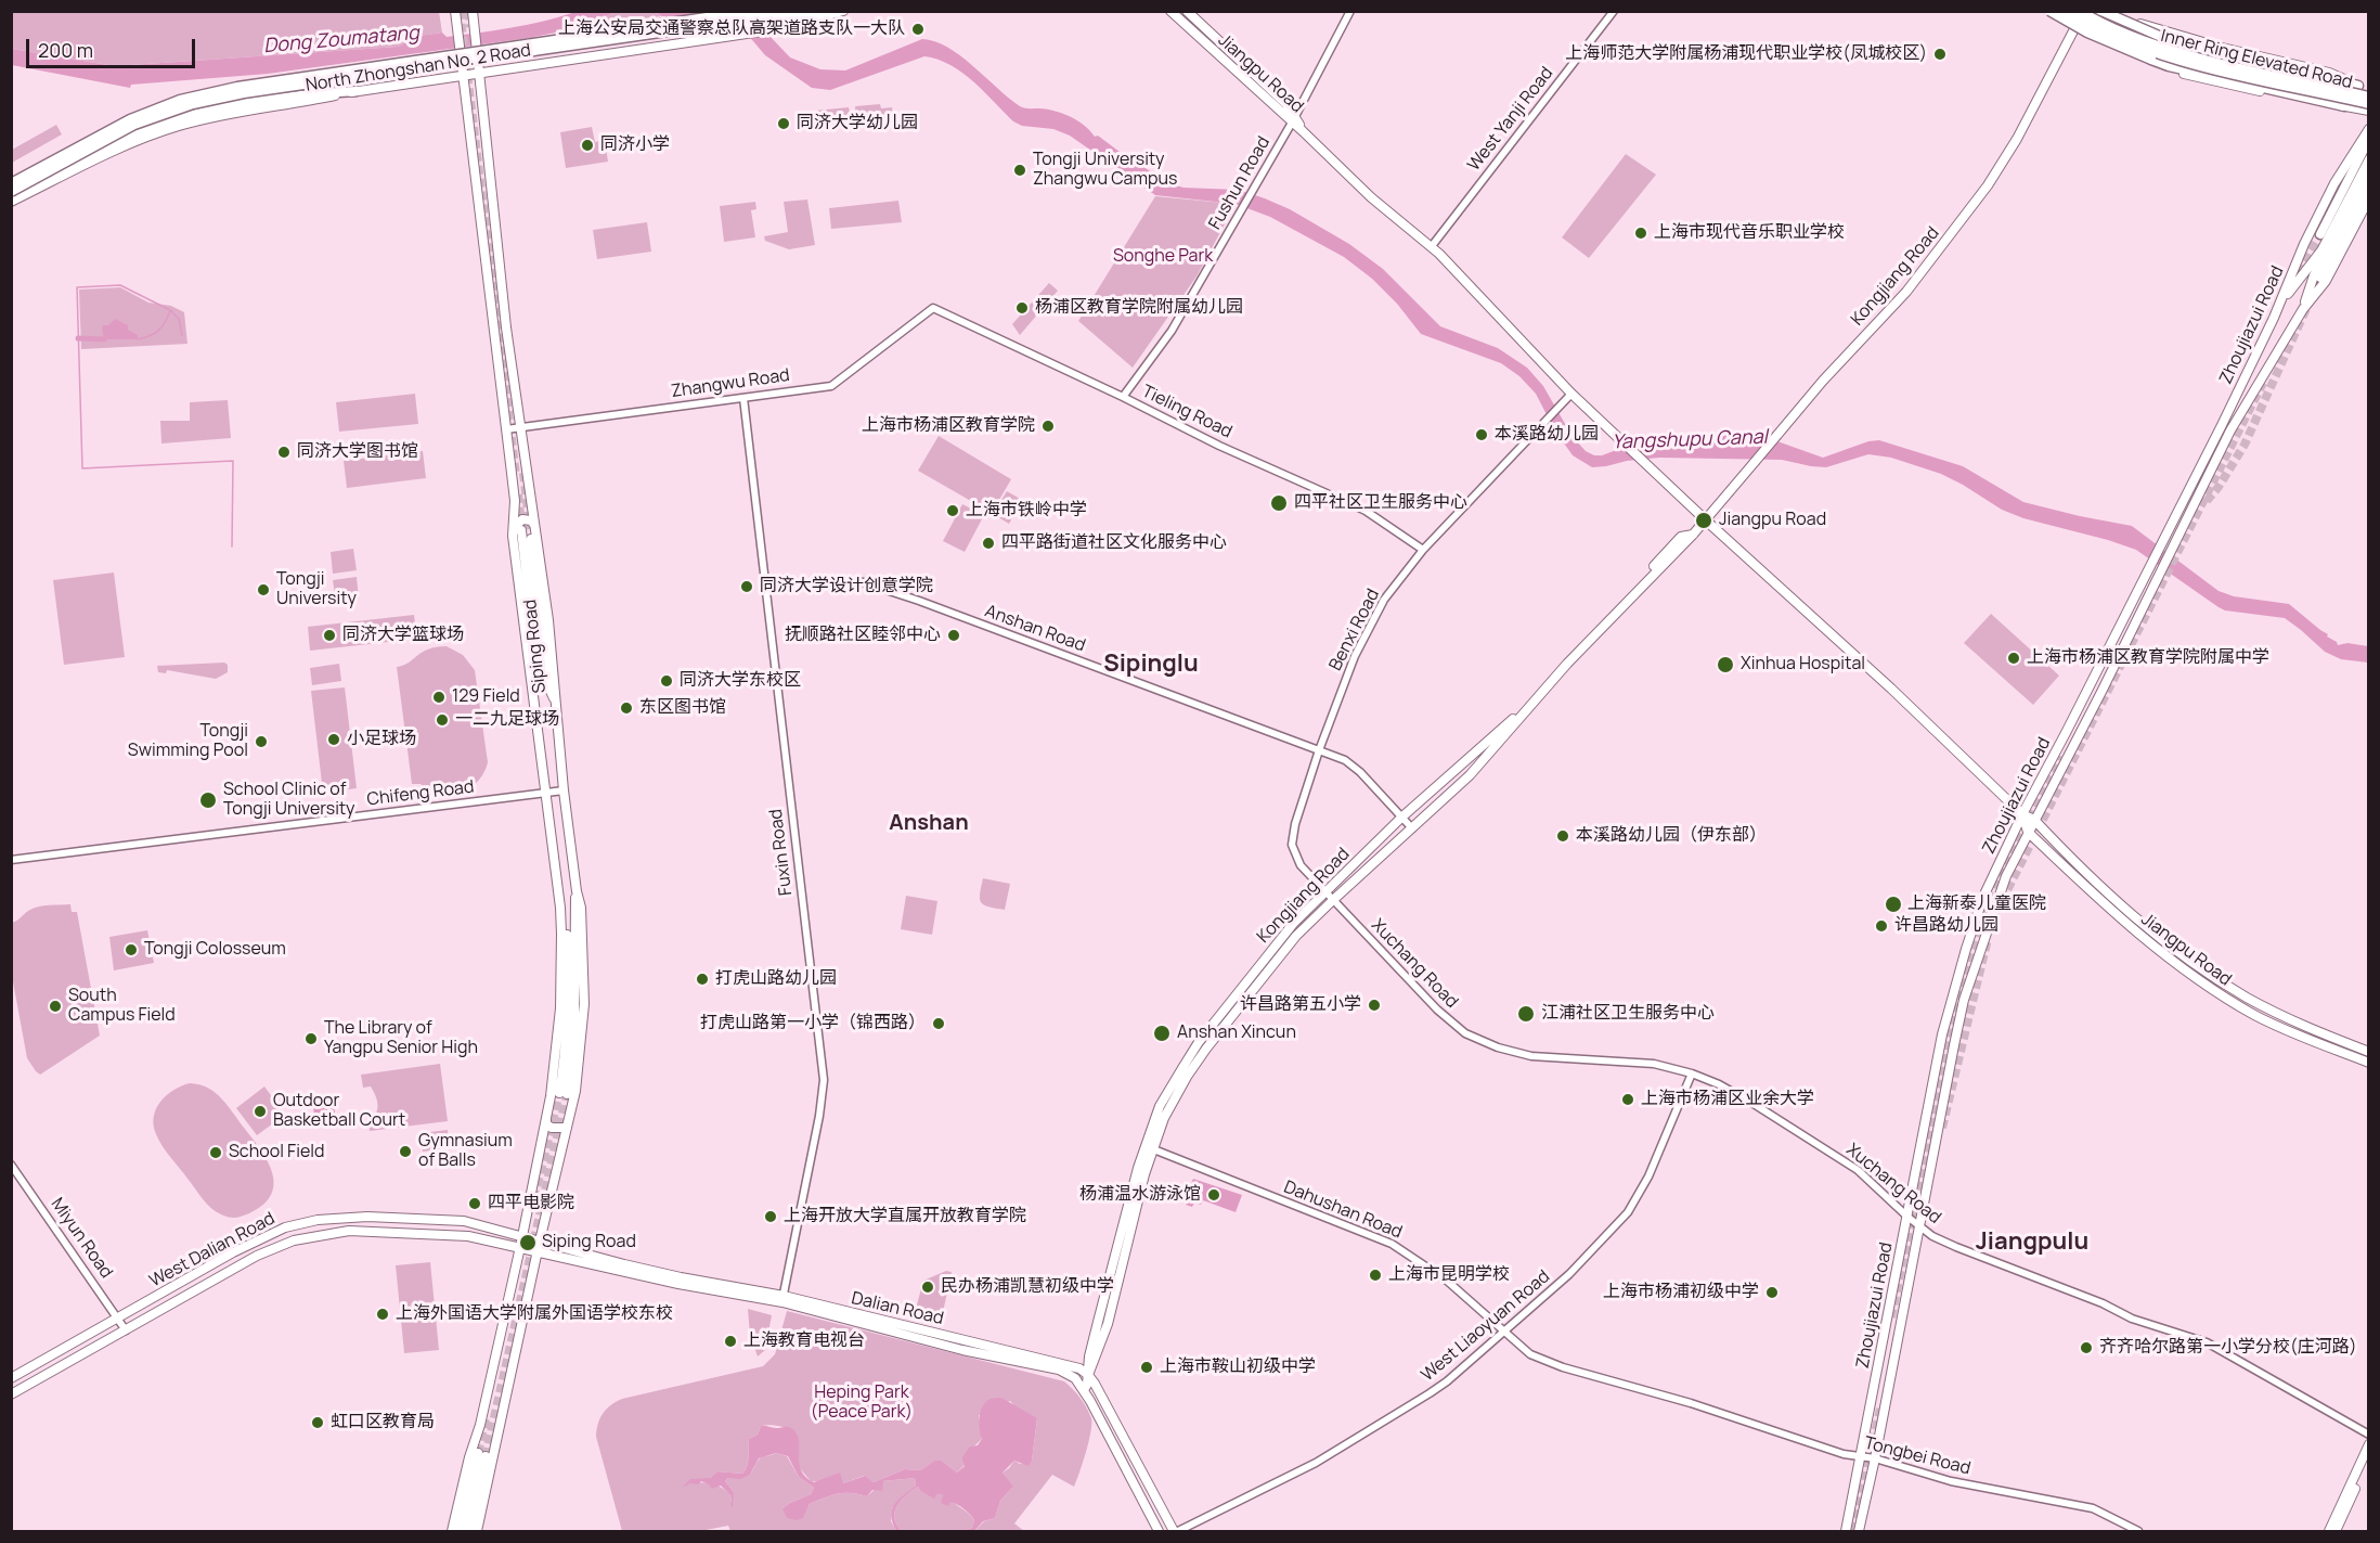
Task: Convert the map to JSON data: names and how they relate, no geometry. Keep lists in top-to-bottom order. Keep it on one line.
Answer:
{"streets":{"highway":["Inner Ring Elevated Road"],"main road":["North Zhongshan No. 2 Road","Jiangpu Road","Kongjiang Road","Zhoujiazui Road","Siping Road","West Dalian Road","Dalian Road"],"street":["West Yanji Road","Fushun Road","Zhangwu Road","Tieling Road","Anshan Road","Benxi Road","Chifeng Road","Fuxin Road","Xuchang Road","Dahushan Road","Miyun Road","West Liaoyuan Road","Tongbei Road"]},"crossings":[["Inner Ring Elevated Road","Kongjiang Road"],["Jiangpu Road","West Yanji Road"],["Jiangpu Road","Fushun Road"],["Jiangpu Road","Kongjiang Road"],["Jiangpu Road","Zhoujiazui Road"],["Jiangpu Road","Benxi Road"],["Fushun Road","Tieling Road"],["Kongjiang Road","Anshan Road"],["Kongjiang Road","Benxi Road"],["Kongjiang Road","Xuchang Road"],["Kongjiang Road","Dahushan Road"],["Kongjiang Road","Dalian Road"],["Zhoujiazui Road","Xuchang Road"],["Zhoujiazui Road","Tongbei Road"],["Zhangwu Road","Tieling Road"],["Zhangwu Road","Fuxin Road"],["Tieling Road","Benxi Road"],["Anshan Road","Benxi Road"],["Anshan Road","Fuxin Road"],["Benxi Road","Xuchang Road"],["Siping Road","Chifeng Road"],["Siping Road","West Dalian Road"],["Siping Road","Dalian Road"],["Fuxin Road","Dalian Road"],["Xuchang Road","West Liaoyuan Road"],["Dahushan Road","West Liaoyuan Road"],["Dahushan Road","Tongbei Road"],["Miyun Road","West Dalian Road"],["West Dalian Road","Dalian Road"]],"districts":["Sipinglu","Anshan","Jiangpulu"],"water":["Dong Zoumatang","Yangshupu Canal"],"parks":["Songhe Park","Heping Park (Peace Park)"],"places":["上海公安局交通警察总队高架道路支队一大队","上海师范大学附属杨浦现代职业学校(凤城校区)","同济大学幼儿园","同济小学","Tongji University Zhangwu Campus","上海市现代音乐职业学校","杨浦区教育学院附属幼儿园","上海市杨浦区教育学院","本溪路幼儿园","同济大学图书馆","四平社区卫生服务中心","上海市铁岭中学","Jiangpu Road","四平路街道社区文化服务中心","同济大学设计创意学院","Tongji University","同济大学篮球场","抚顺路社区睦邻中心","上海市杨浦区教育学院附属中学","Xinhua Hospital","同济大学东校区","129 Field","东区图书馆","一二九足球场","小足球场","Tongji Swimming Pool","School Clinic of Tongji University","本溪路幼儿园（伊东部）","上海新泰儿童医院","许昌路幼儿园","Tongji Colosseum","打虎山路幼儿园","许昌路第五小学","South Campus Field","江浦社区卫生服务中心","打虎山路第一小学（锦西路）","Anshan Xincun","The Library of Yangpu Senior High","上海市杨浦区业余大学","Outdoor Basketball Court","Gymnasium of Balls","School Field","杨浦温水游泳馆","四平电影院","上海开放大学直属开放教育学院","Siping Road","上海市昆明学校","民办杨浦凯慧初级中学","上海市杨浦初级中学","上海外国语大学附属外国语学校东校","上海教育电视台","齐齐哈尔路第一小学分校(庄河路)","上海市鞍山初级中学","虹口区教育局"],"scale_bar":"200 m"}
